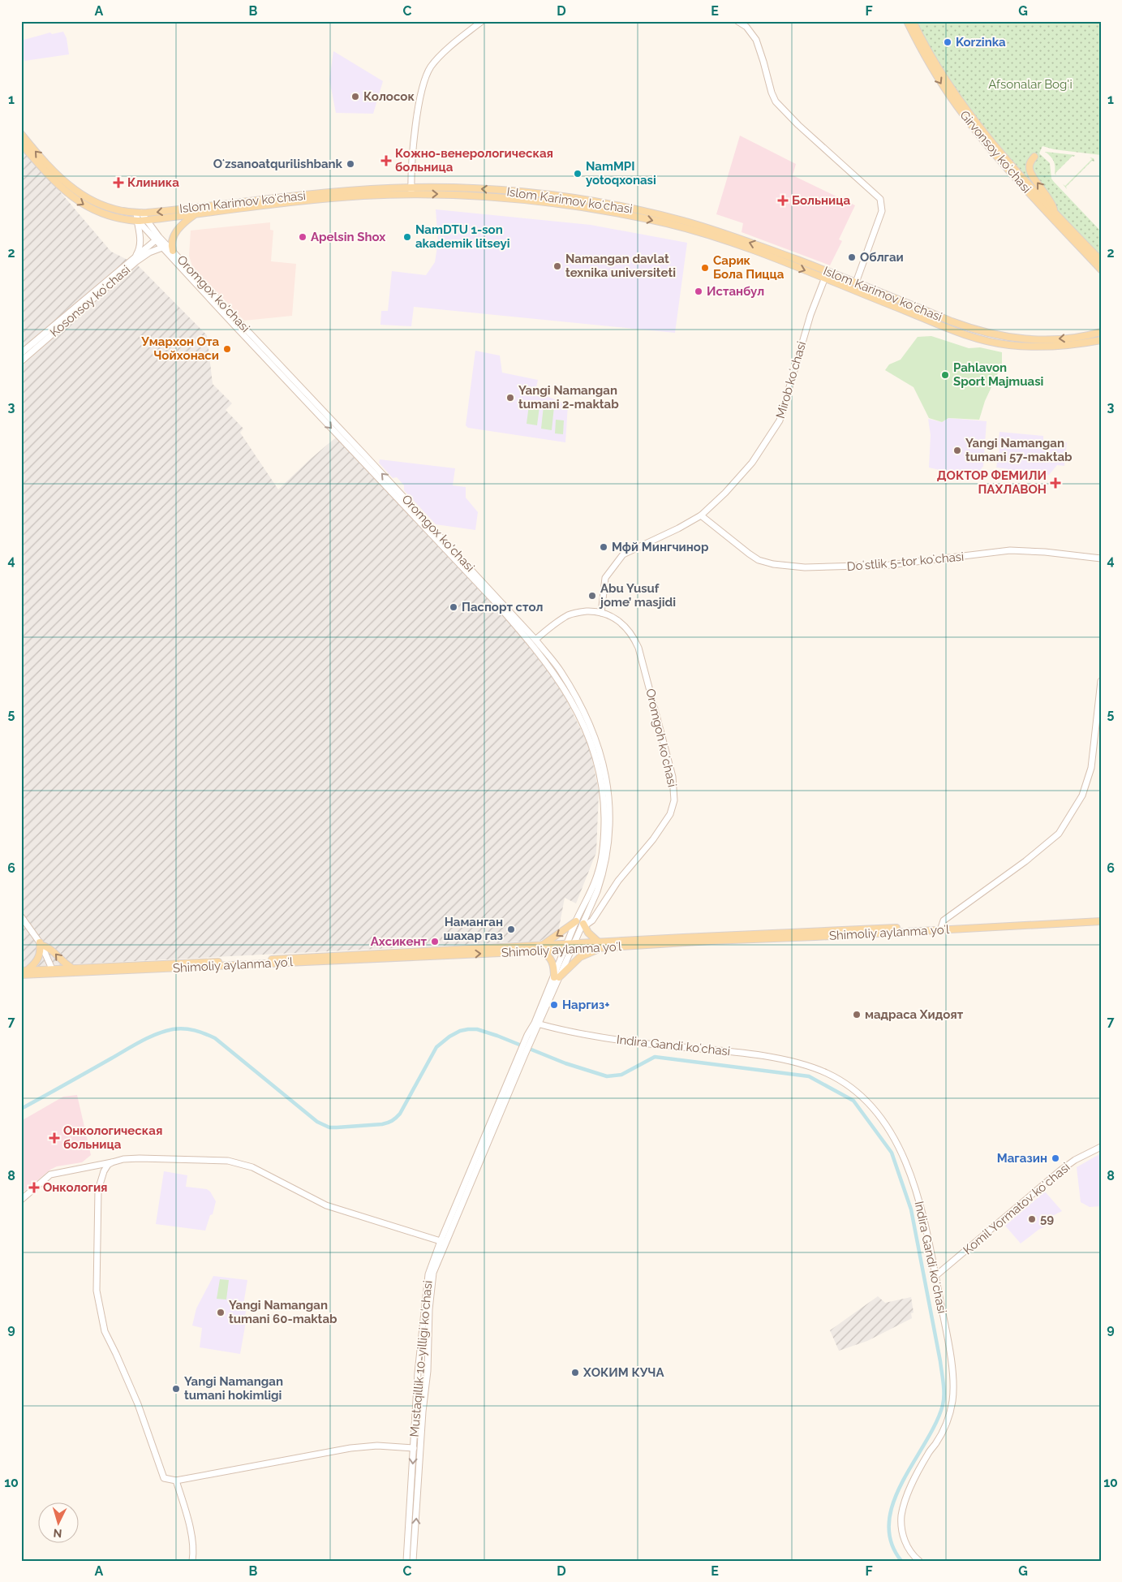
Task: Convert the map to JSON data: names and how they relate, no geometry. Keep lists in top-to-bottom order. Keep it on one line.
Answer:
{"streets":{"main road":["Girvonsoy koʻchasi","Islom Karimov koʻchasi","Shimoliy aylanma yoʻl"],"street":["Oromgox ko‘chasi","Kosonsoy koʻchasi","Mirob koʻchasi","Doʻstlik 5-tor koʻchasi","Oromgoh koʻchasi","Indira Gandi koʻchasi","Komil Yormatov koʻchasi","Mustaqillik 10-yilligi ko'chasi"]},"crossings":[["Islom Karimov koʻchasi","Oromgox ko‘chasi"],["Islom Karimov koʻchasi","Mirob koʻchasi"],["Oromgox ko‘chasi","Kosonsoy koʻchasi"],["Oromgox ko‘chasi","Oromgoh koʻchasi"],["Mirob koʻchasi","Doʻstlik 5-tor koʻchasi"],["Mirob koʻchasi","Oromgoh koʻchasi"],["Shimoliy aylanma yoʻl","Mustaqillik 10-yilligi ko'chasi"],["Indira Gandi koʻchasi","Komil Yormatov koʻchasi"],["Indira Gandi koʻchasi","Mustaqillik 10-yilligi ko'chasi"]],"parks":["Afsonalar Bog'i"],"places":{"other":["Korzinka","Колосок","Oʻzsanoatqurilishbank","NamMPI yotoqxonasi","Apelsin Shox","NamDTU 1-son akademik litseyi","Облгаи","Namangan davlat texnika universiteti","Сарик Бола Пицца","Истанбул","Умархон Ота Чойхонаси","Pahlavon Sport Majmuasi","Yangi Namangan tumani 2-maktab","Yangi Namangan tumani 57-maktab","Мфй Мингчинор","Abu Yusuf jome’ masjidi","Паспорт стол","Наманган шахар газ","Ахсикент","Наргиз+","мадраса Хидоят","Магазин","59","Yangi Namangan tumani 60-maktab","ХОКИМ КУЧА","Yangi Namangan tumani hokimligi"],"health":["Кожно-венерологическая больница","Клиника","Больница","ДОКТОР ФЕМИЛИ ПАХЛАВОН","Онкологическая больница","Онкология"]},"north":"bottom","grid":{"columns":["A","B","C","D","E","F","G"],"rows":["1","2","3","4","5","6","7","8","9","10"]}}
